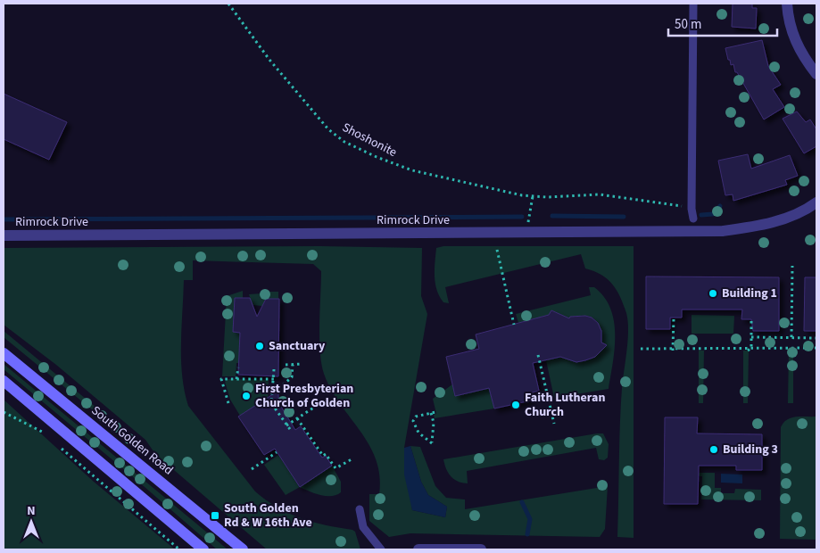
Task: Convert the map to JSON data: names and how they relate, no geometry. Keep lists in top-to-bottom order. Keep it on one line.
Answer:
{"streets":{"main road":["South Golden Road"],"street":["Rimrock Drive"],"path":["Shoshonite"]},"places":{"other":["Building 1","Sanctuary","First Presbyterian Church of Golden","Faith Lutheran Church","Building 3"],"transit":["South Golden Rd & W 16th Ave"]},"scale_bar":"50 m","north":"top"}
